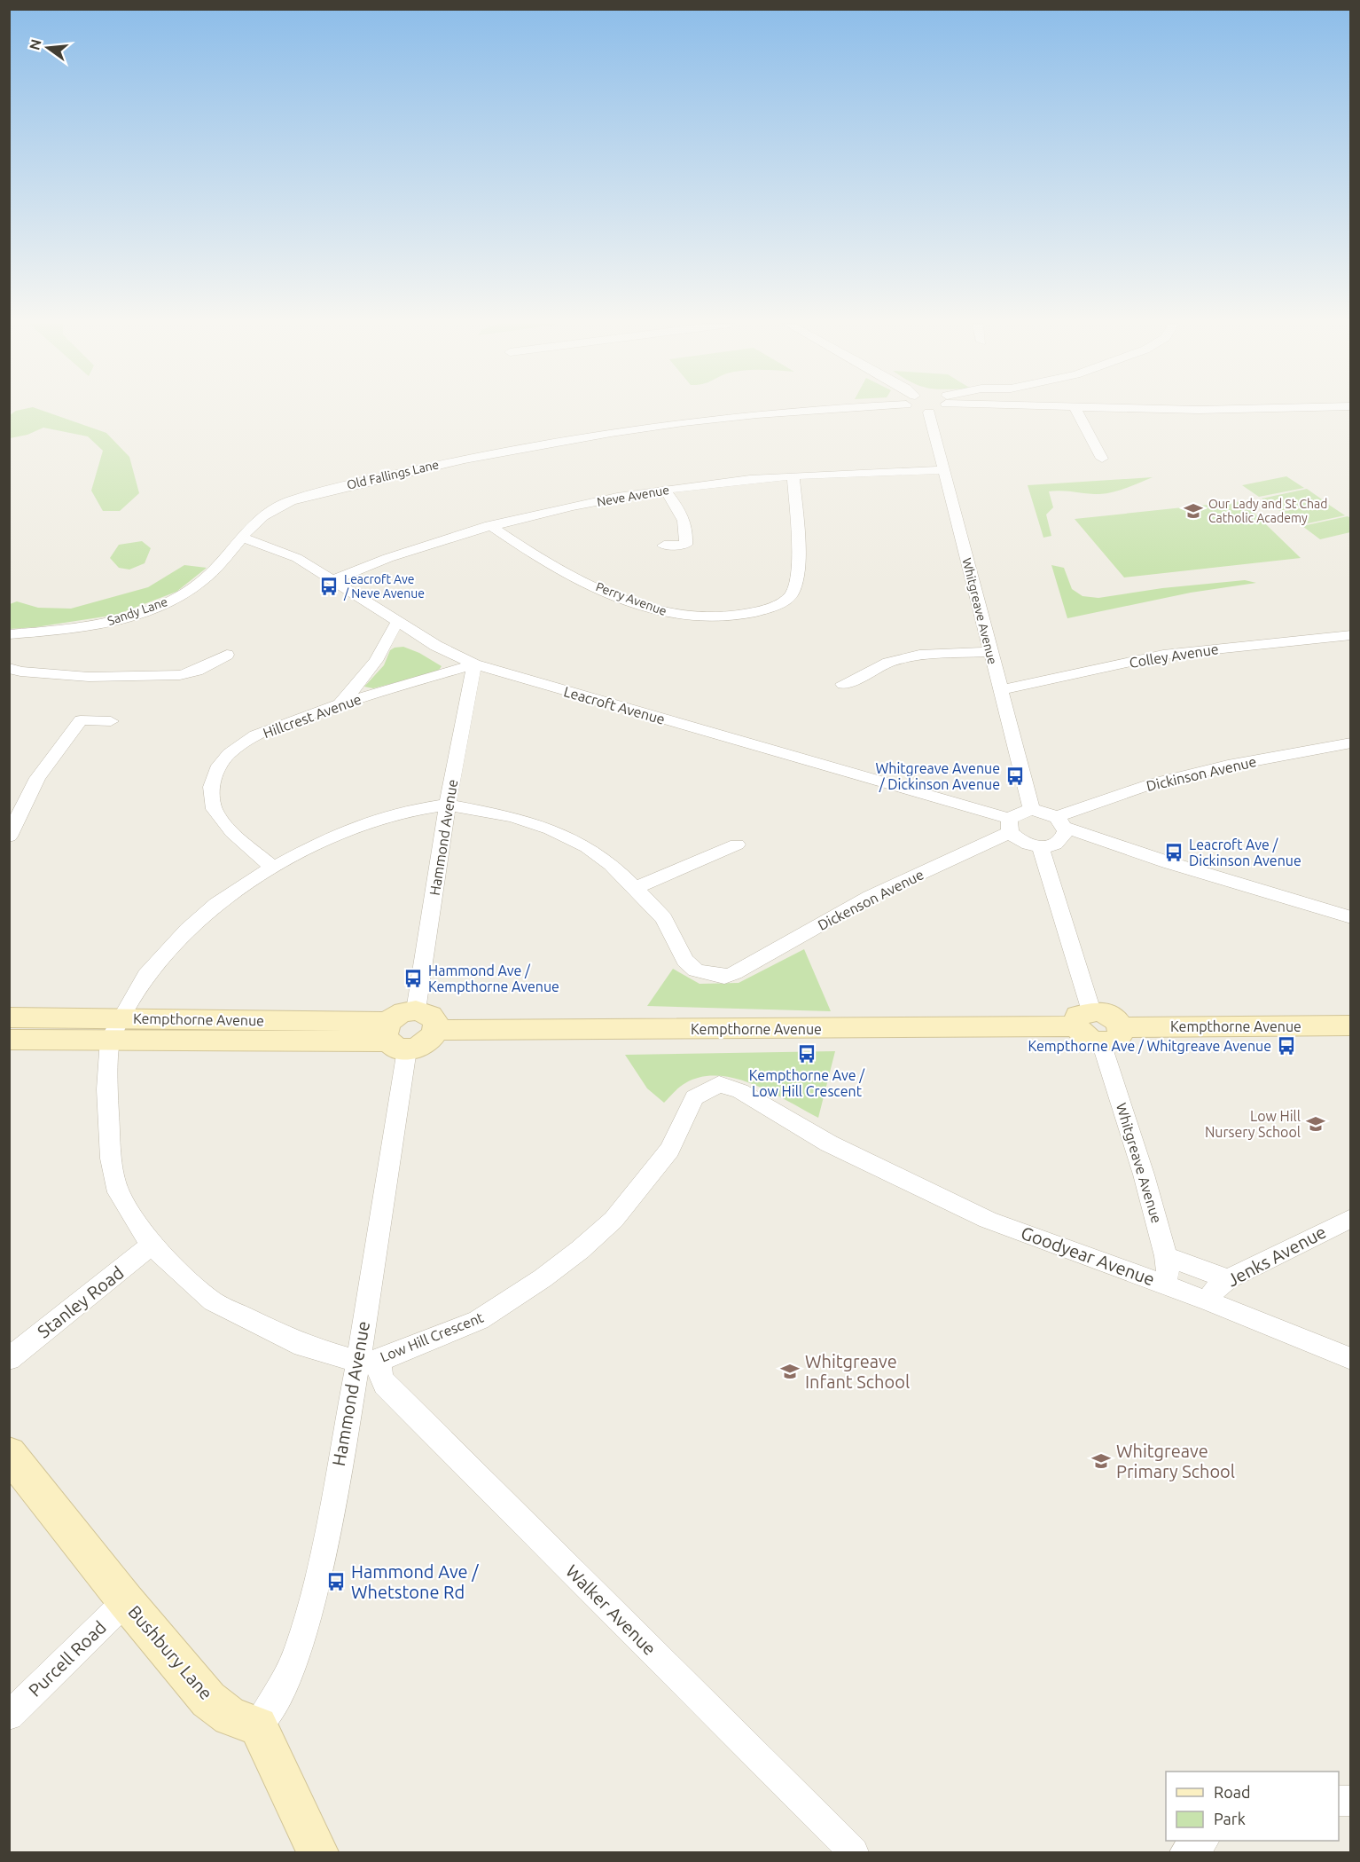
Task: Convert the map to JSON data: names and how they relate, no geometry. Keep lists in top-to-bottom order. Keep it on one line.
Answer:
{"streets":{"street":["Old Fallings Lane","Neve Avenue","Perry Avenue","Sandy Lane","Whitgreave Avenue","Colley Avenue","Leacroft Avenue","Hillcrest Avenue","Dickinson Avenue","Hammond Avenue","Dickenson Avenue","Kempthorne Avenue","Goodyear Avenue","Jenks Avenue","Stanley Road","Low Hill Crescent","Walker Avenue","Bushbury Lane","Purcell Road"]},"crossings":[["Old Fallings Lane","Sandy Lane"],["Old Fallings Lane","Leacroft Avenue"],["Neve Avenue","Perry Avenue"],["Neve Avenue","Whitgreave Avenue"],["Neve Avenue","Leacroft Avenue"],["Sandy Lane","Leacroft Avenue"],["Whitgreave Avenue","Colley Avenue"],["Whitgreave Avenue","Dickenson Avenue"],["Whitgreave Avenue","Kempthorne Avenue"],["Whitgreave Avenue","Goodyear Avenue"],["Leacroft Avenue","Hillcrest Avenue"],["Leacroft Avenue","Dickinson Avenue"],["Leacroft Avenue","Hammond Avenue"],["Leacroft Avenue","Dickenson Avenue"],["Hillcrest Avenue","Hammond Avenue"],["Hammond Avenue","Kempthorne Avenue"],["Hammond Avenue","Low Hill Crescent"],["Hammond Avenue","Walker Avenue"],["Hammond Avenue","Bushbury Lane"],["Goodyear Avenue","Jenks Avenue"],["Goodyear Avenue","Low Hill Crescent"],["Low Hill Crescent","Walker Avenue"],["Bushbury Lane","Purcell Road"]],"places":{"school or university":["Our Lady and St Chad Catholic Academy","Low Hill Nursery School","Whitgreave Infant School","Whitgreave Primary School"],"bus stop":["Leacroft Ave / Neve Avenue","Whitgreave Avenue / Dickinson Avenue","Leacroft Ave / Dickinson Avenue","Hammond Ave / Kempthorne Avenue","Kempthorne Ave / Whitgreave Avenue","Kempthorne Ave / Low Hill Crescent","Hammond Ave / Whetstone Rd"]},"legend":["Road","Park"],"north":"left"}
